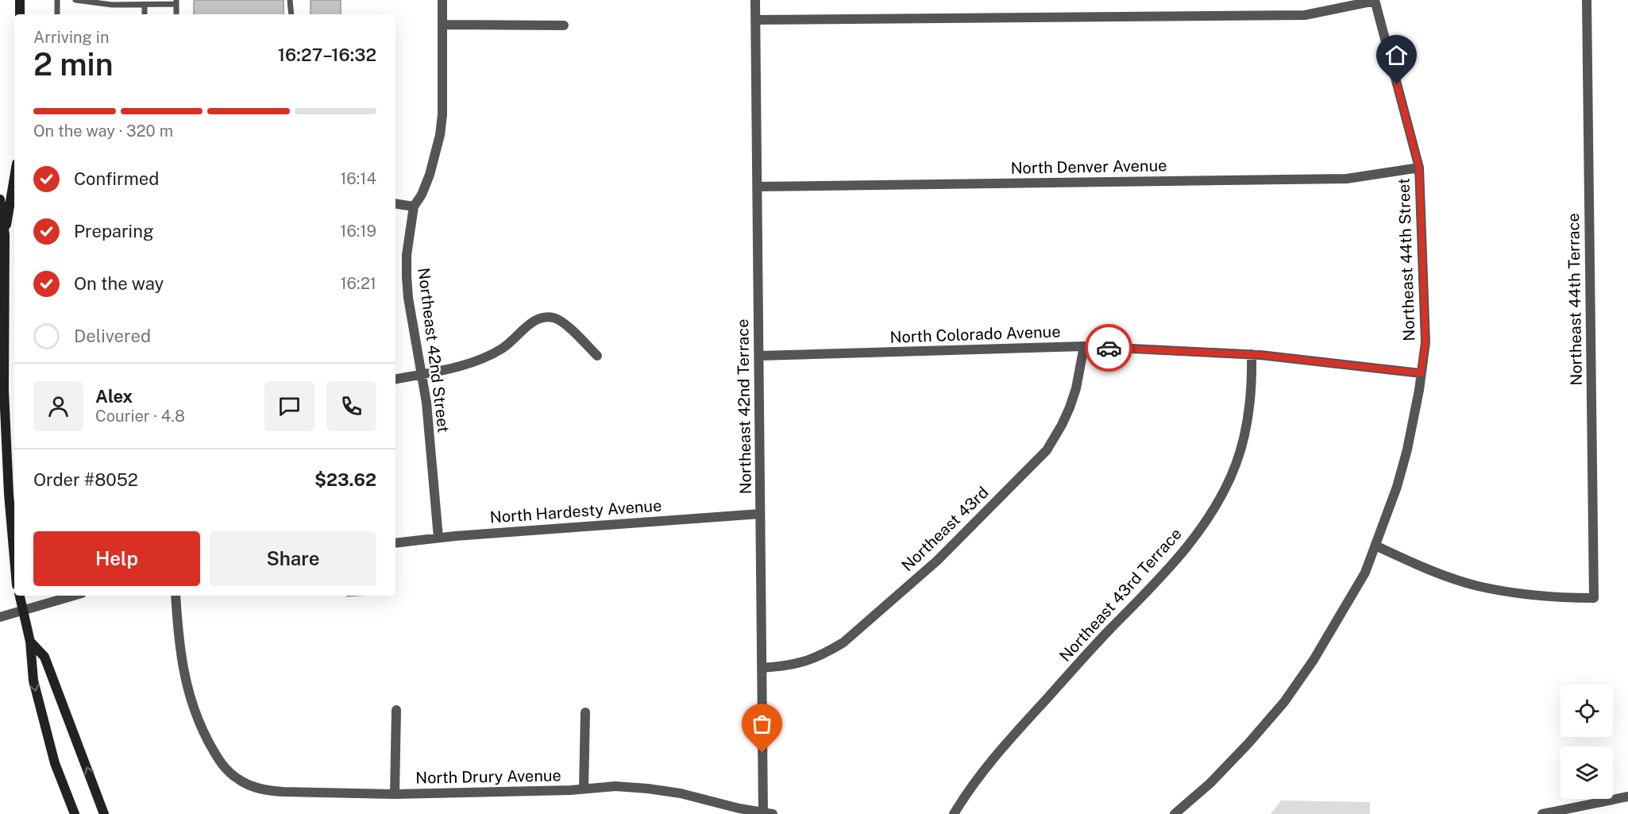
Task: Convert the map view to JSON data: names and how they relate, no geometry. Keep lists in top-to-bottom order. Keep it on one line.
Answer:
{"streets":{"street":["North Denver Avenue","Northeast 44th Street","Northeast 44th Terrace","North Colorado Avenue","Northeast 42nd Street","Northeast 42nd Terrace","North Hardesty Avenue","Northeast 43rd","Northeast 43rd Terrace","North Drury Avenue"]},"crossings":[["North Denver Avenue","Northeast 44th Street"],["North Denver Avenue","Northeast 42nd Terrace"],["Northeast 44th Street","Northeast 44th Terrace"],["Northeast 44th Street","North Colorado Avenue"],["North Colorado Avenue","Northeast 42nd Terrace"],["North Colorado Avenue","Northeast 43rd"],["North Colorado Avenue","Northeast 43rd Terrace"],["Northeast 42nd Street","North Hardesty Avenue"],["Northeast 42nd Terrace","North Hardesty Avenue"],["Northeast 42nd Terrace","Northeast 43rd"],["Northeast 42nd Terrace","North Drury Avenue"]],"page":{"heading":["2 min","Arriving in","16:27–16:32"],"panel":["Alex","Courier · 4.8","Order #8052","$23.62"],"bar":"On the way · 320 m","list":[["Confirmed","16:14"],["Preparing","16:19"],["On the way","16:21"],"Delivered"],"buttons":["Help","Share"]}}
